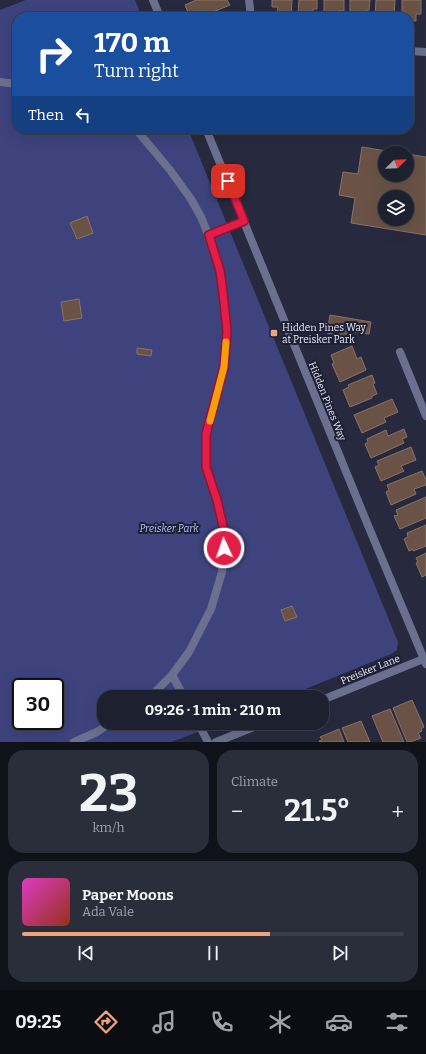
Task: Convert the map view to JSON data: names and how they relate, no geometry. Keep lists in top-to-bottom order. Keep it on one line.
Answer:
{"streets":{"street":["Hidden Pines Way","Preisker Lane"]},"crossings":[["Hidden Pines Way","Preisker Lane"]],"parks":["Preisker Park"],"places":{"transit":["Hidden Pines Way at Preisker Park"]},"north":"top right","page":{"turn":["170 m","Turn right"],"then":"Then","limit":"30","trip":"09:26 · 1 min · 210 m","tile":[["23","km/h"],"Climate"],"heat":["−","21.5°","+"],"song":["Paper Moons","Ada Vale"],"tabs":"09:25"}}
